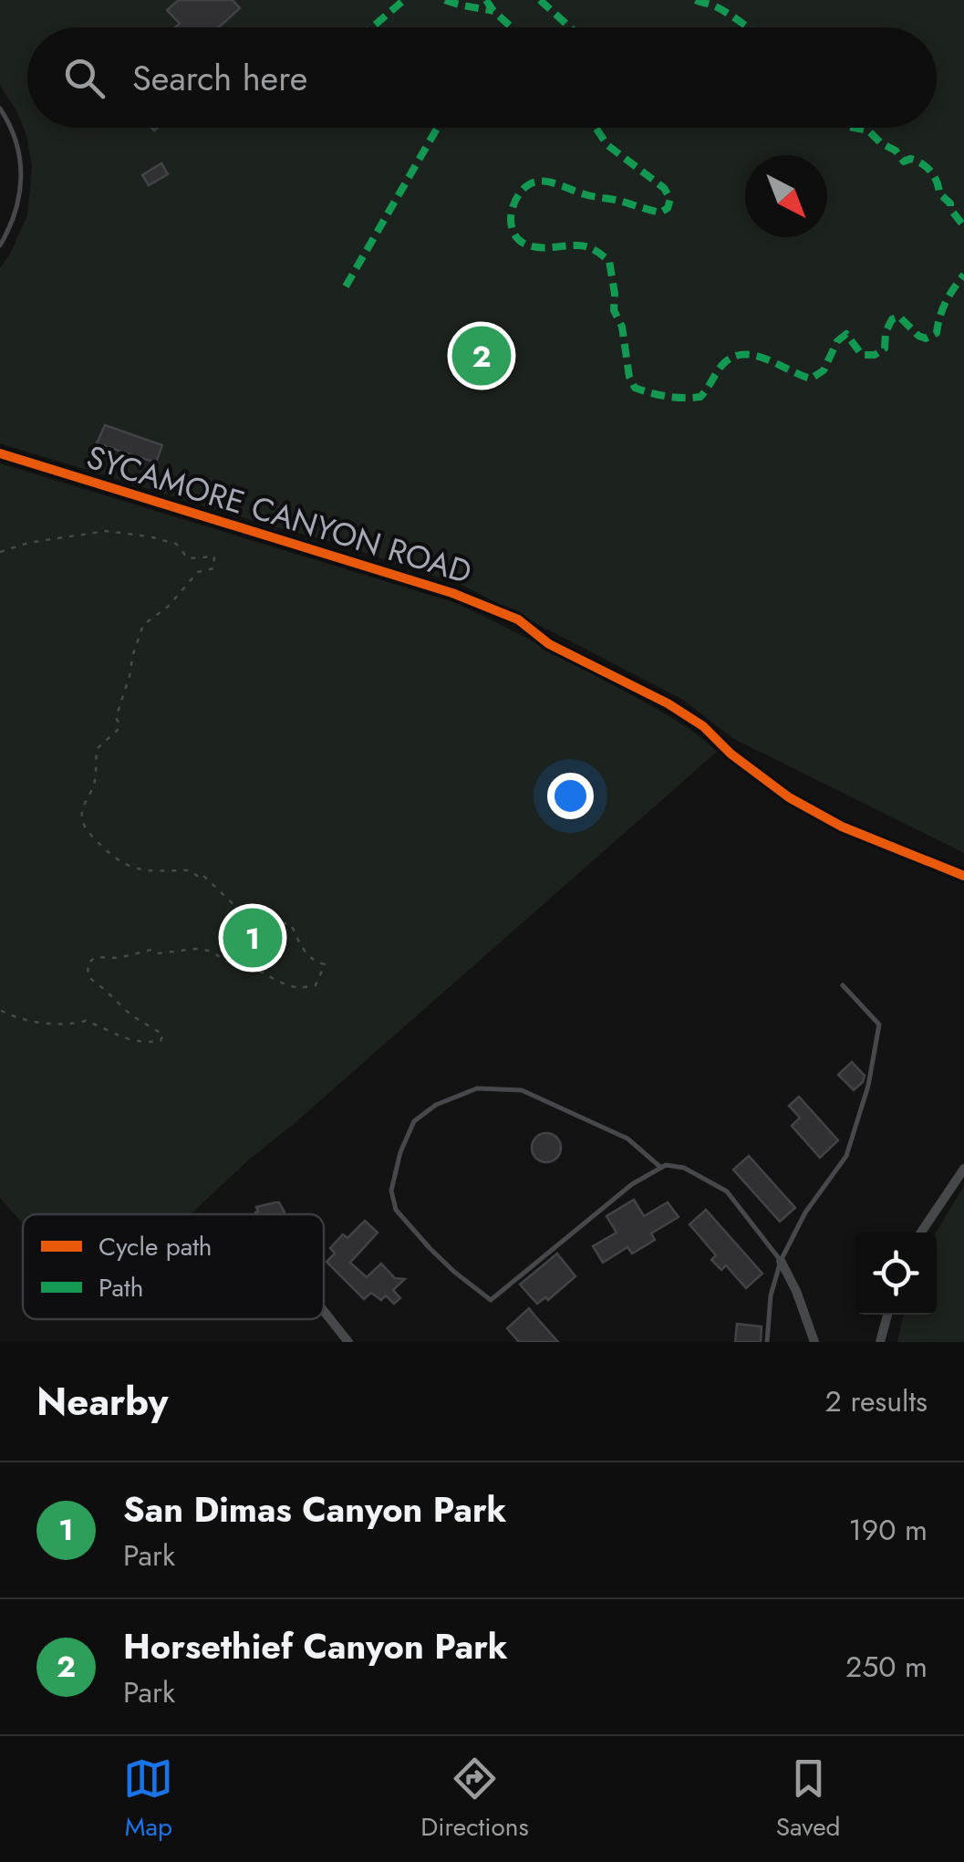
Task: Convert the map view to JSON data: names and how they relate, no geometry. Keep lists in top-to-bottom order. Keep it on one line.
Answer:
{"streets":{"street":["SYCAMORE CANYON ROAD"]},"legend":["Cycle path","Path"],"north":"bottom right","page":{"search":"Search here","pins":["2","1"],"heading":["Nearby","2 results"],"list":[{"mark":"1","name":"San Dimas Canyon Park","note":"Park","value":"190 m"},{"mark":"2","name":"Horsethief Canyon Park","note":"Park","value":"250 m"}],"nav":["Map","Directions","Saved"]}}
